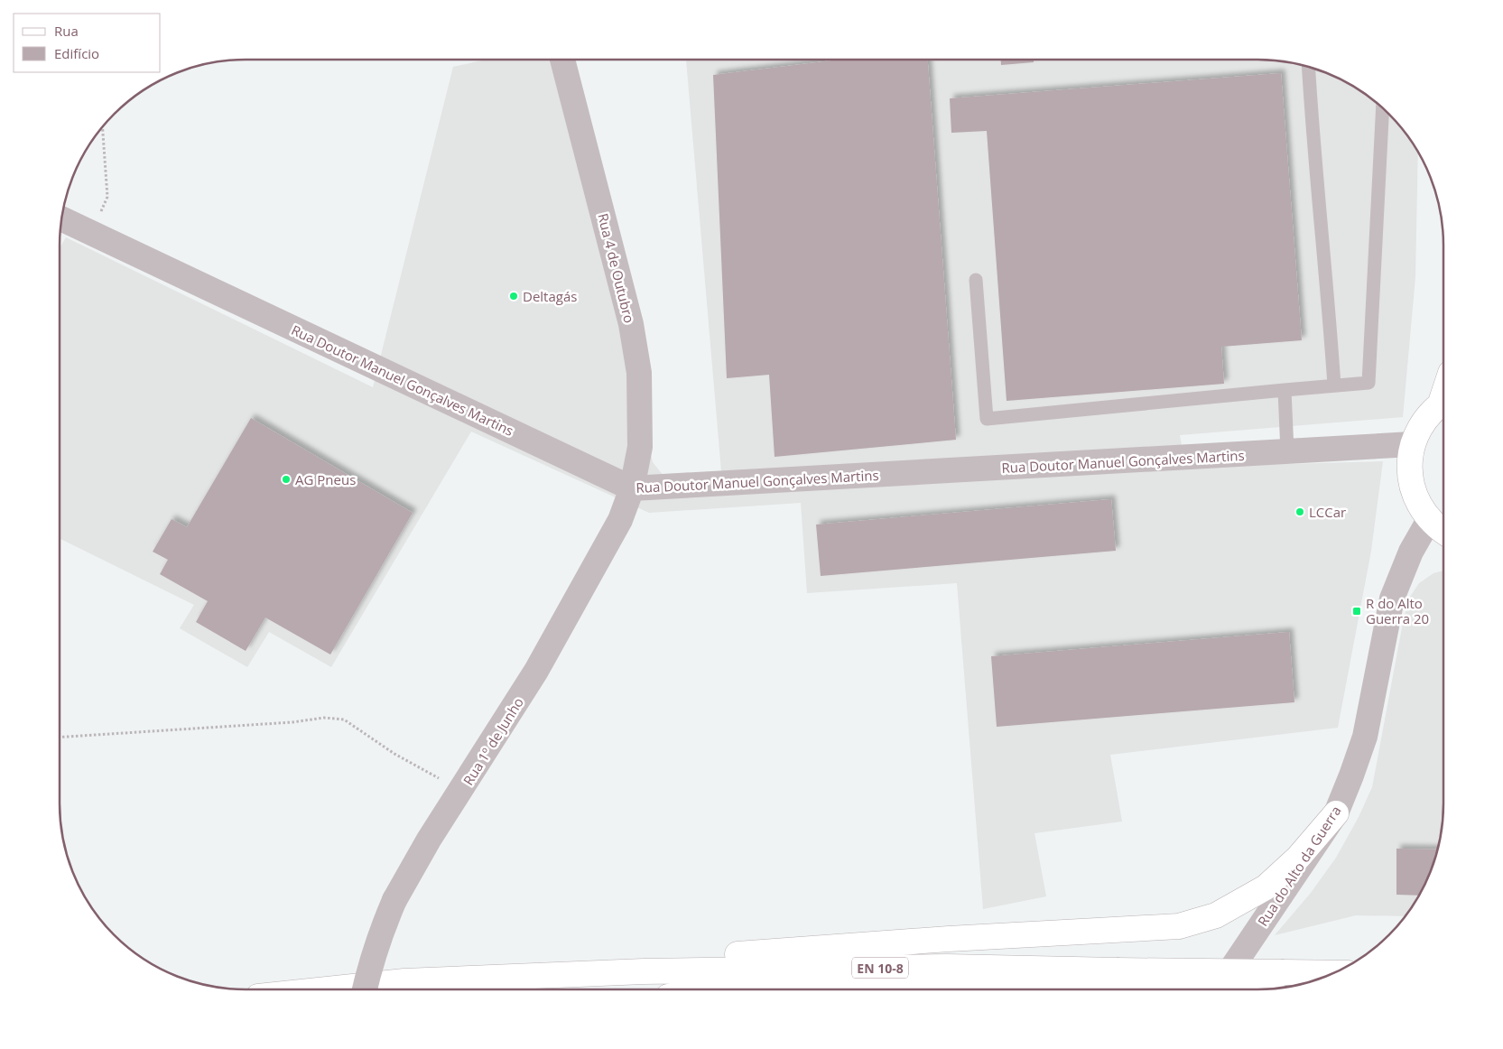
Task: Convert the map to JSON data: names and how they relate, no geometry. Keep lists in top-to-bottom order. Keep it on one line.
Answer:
{"streets":{"main road":["EN 10-8"],"street":["Rua 4 de Outubro","Rua Doutor Manuel Gonçalves Martins","Rua 1º de Junho","Rua do Alto da Guerra"]},"crossings":[["Rua 4 de Outubro","Rua Doutor Manuel Gonçalves Martins"],["Rua 4 de Outubro","Rua 1º de Junho"],["Rua Doutor Manuel Gonçalves Martins","Rua 1º de Junho"]],"places":{"other":["Deltagás","AG Pneus","LCCar"],"transit":["R do Alto Guerra 20"]},"legend":["Rua","Edifício"]}
